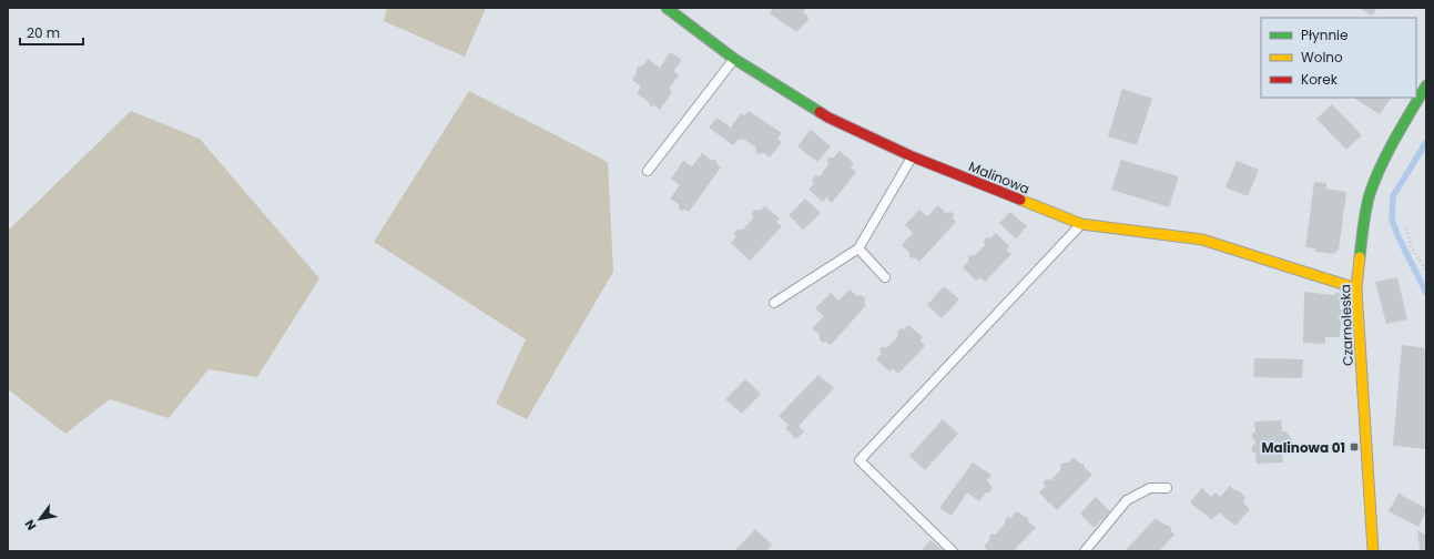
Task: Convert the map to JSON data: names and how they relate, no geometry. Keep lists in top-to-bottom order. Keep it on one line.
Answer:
{"streets":{"street":["Malinowa","Czarnoleska"]},"crossings":[["Malinowa","Czarnoleska"]],"places":{"transit":["Malinowa 01"]},"legend":["Płynnie","Wolno","Korek"],"scale_bar":"20 m","north":"bottom left"}
